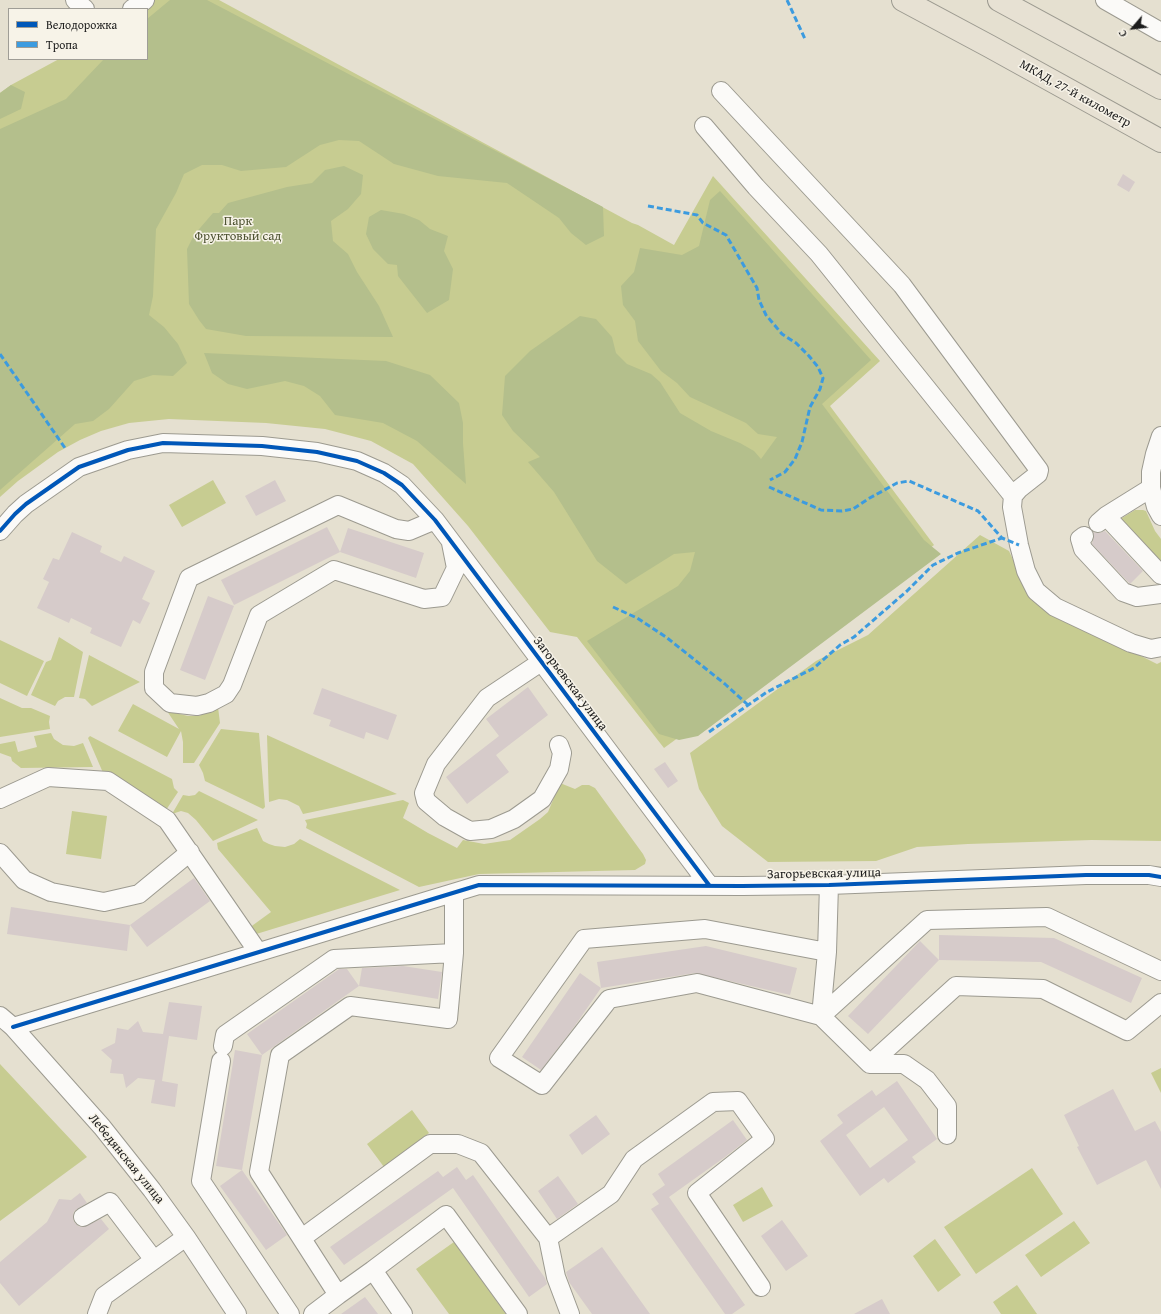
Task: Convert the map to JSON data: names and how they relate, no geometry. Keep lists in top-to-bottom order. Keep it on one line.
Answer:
{"streets":{"highway":["МКАД, 27-й километр"],"street":["Загорьевская улица","Лебедянская улица"]},"parks":["Парк Фруктовый сад"],"legend":["Велодорожка","Тропа"],"north":"bottom left"}
